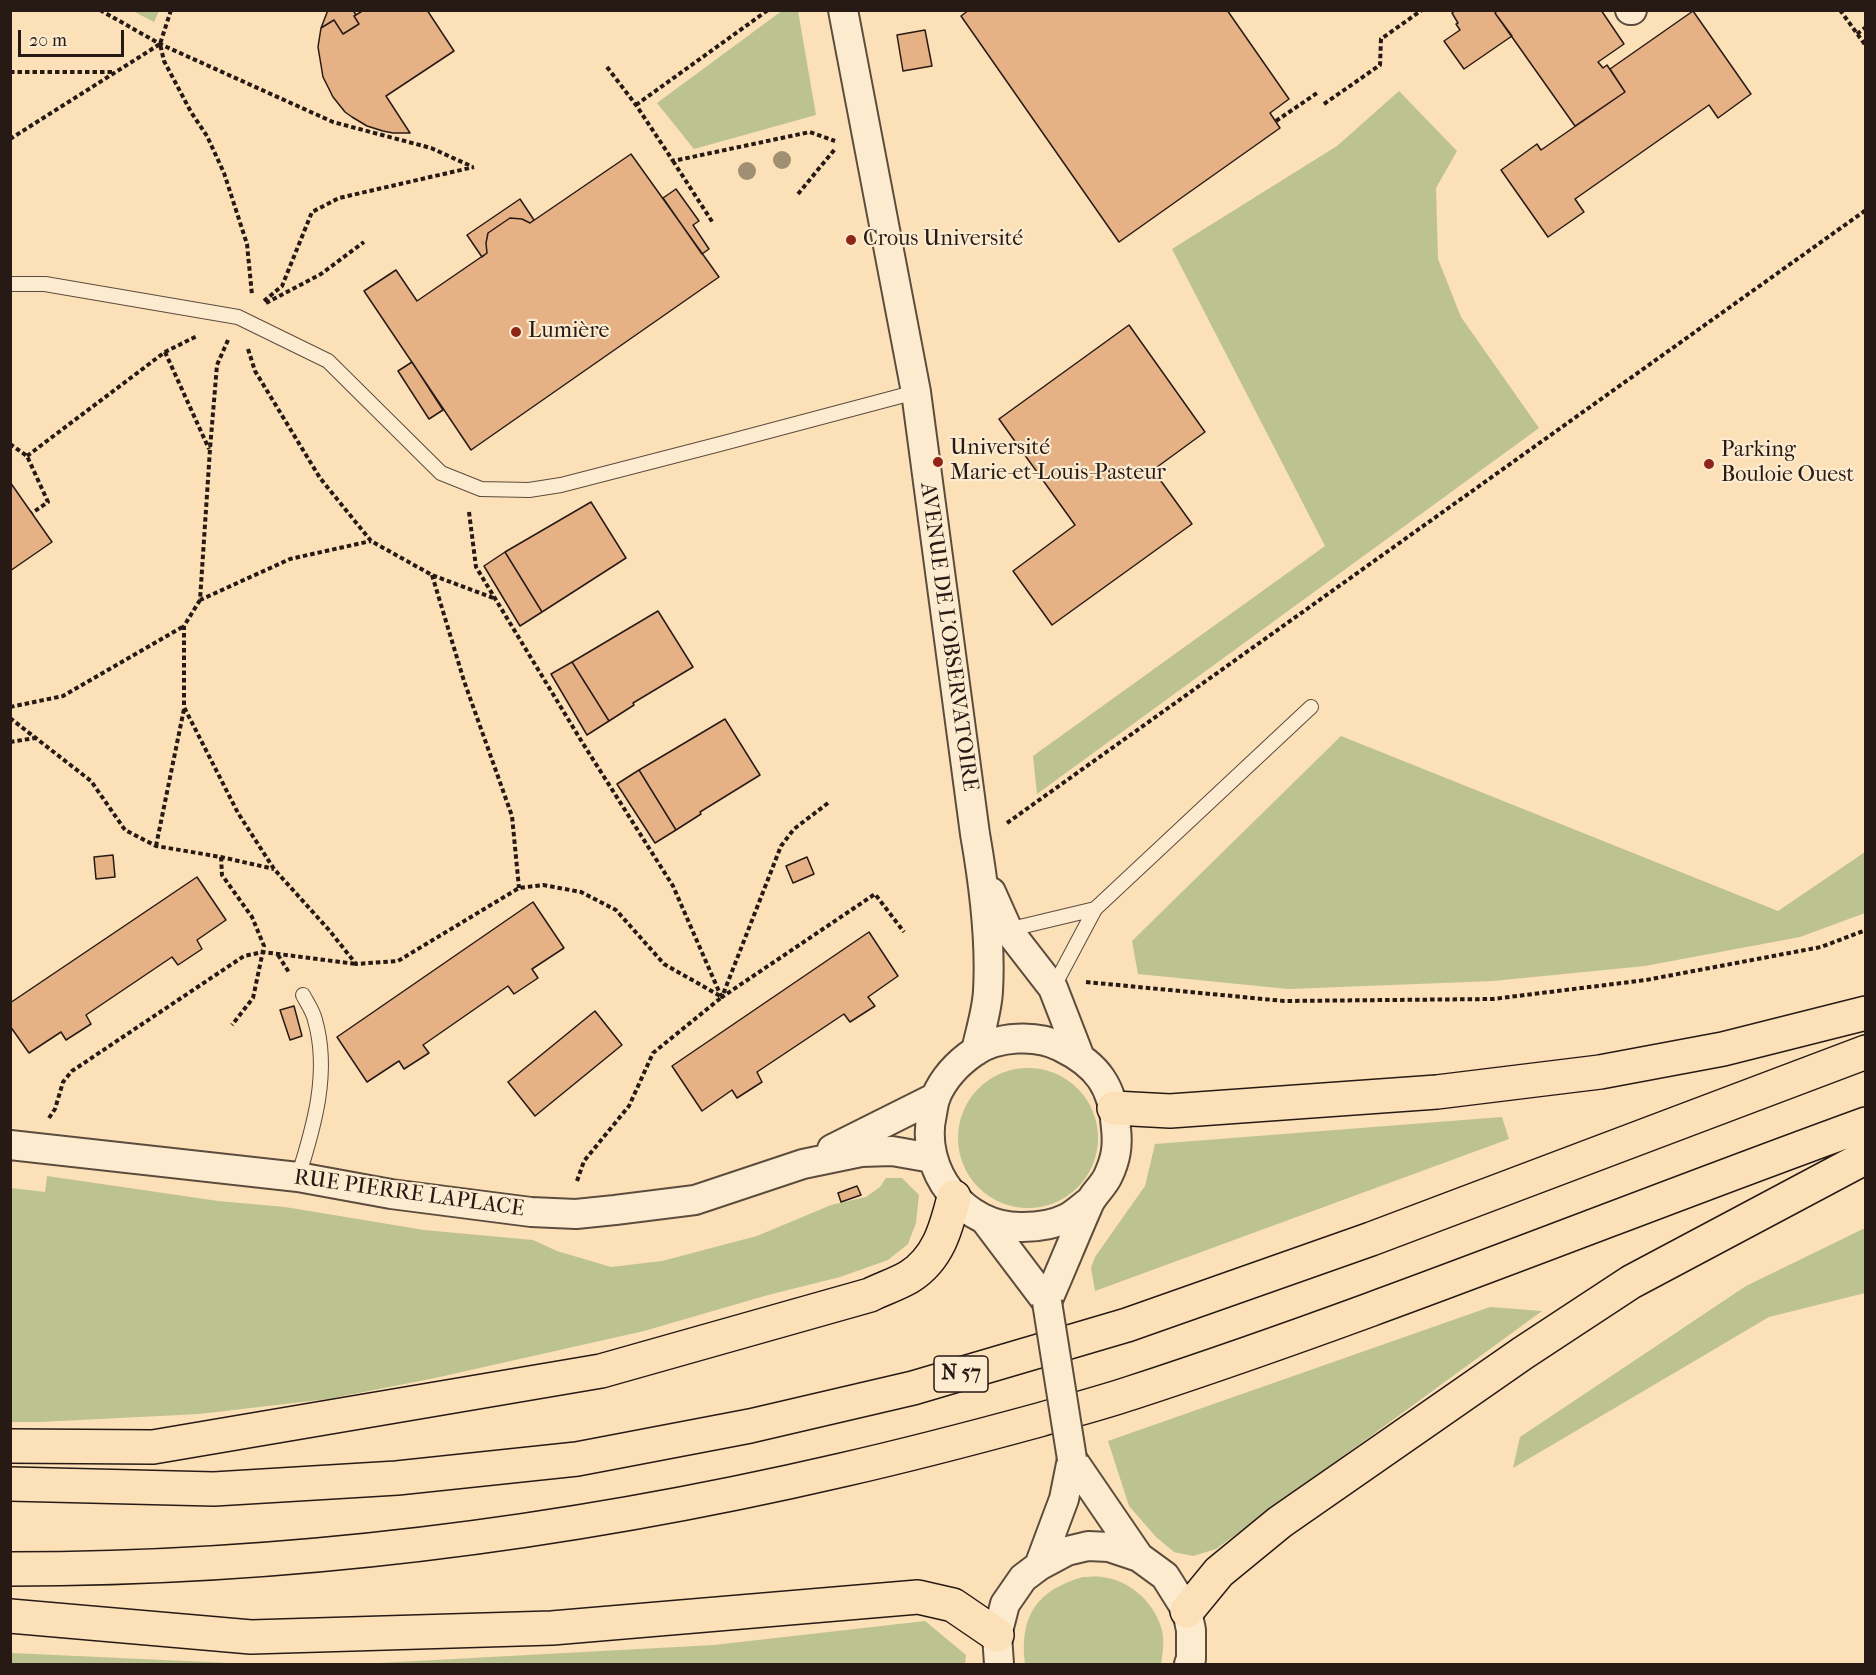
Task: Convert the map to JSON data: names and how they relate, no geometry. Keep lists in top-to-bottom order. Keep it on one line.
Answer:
{"streets":{"highway":["N 57"],"street":["AVENUE DE L'OBSERVATOIRE","RUE PIERRE LAPLACE"]},"crossings":[["AVENUE DE L'OBSERVATOIRE","RUE PIERRE LAPLACE"]],"places":["Crous Université","Lumière","Université Marie-et-Louis-Pasteur","Parking Bouloie Ouest"],"scale_bar":"20 m"}
